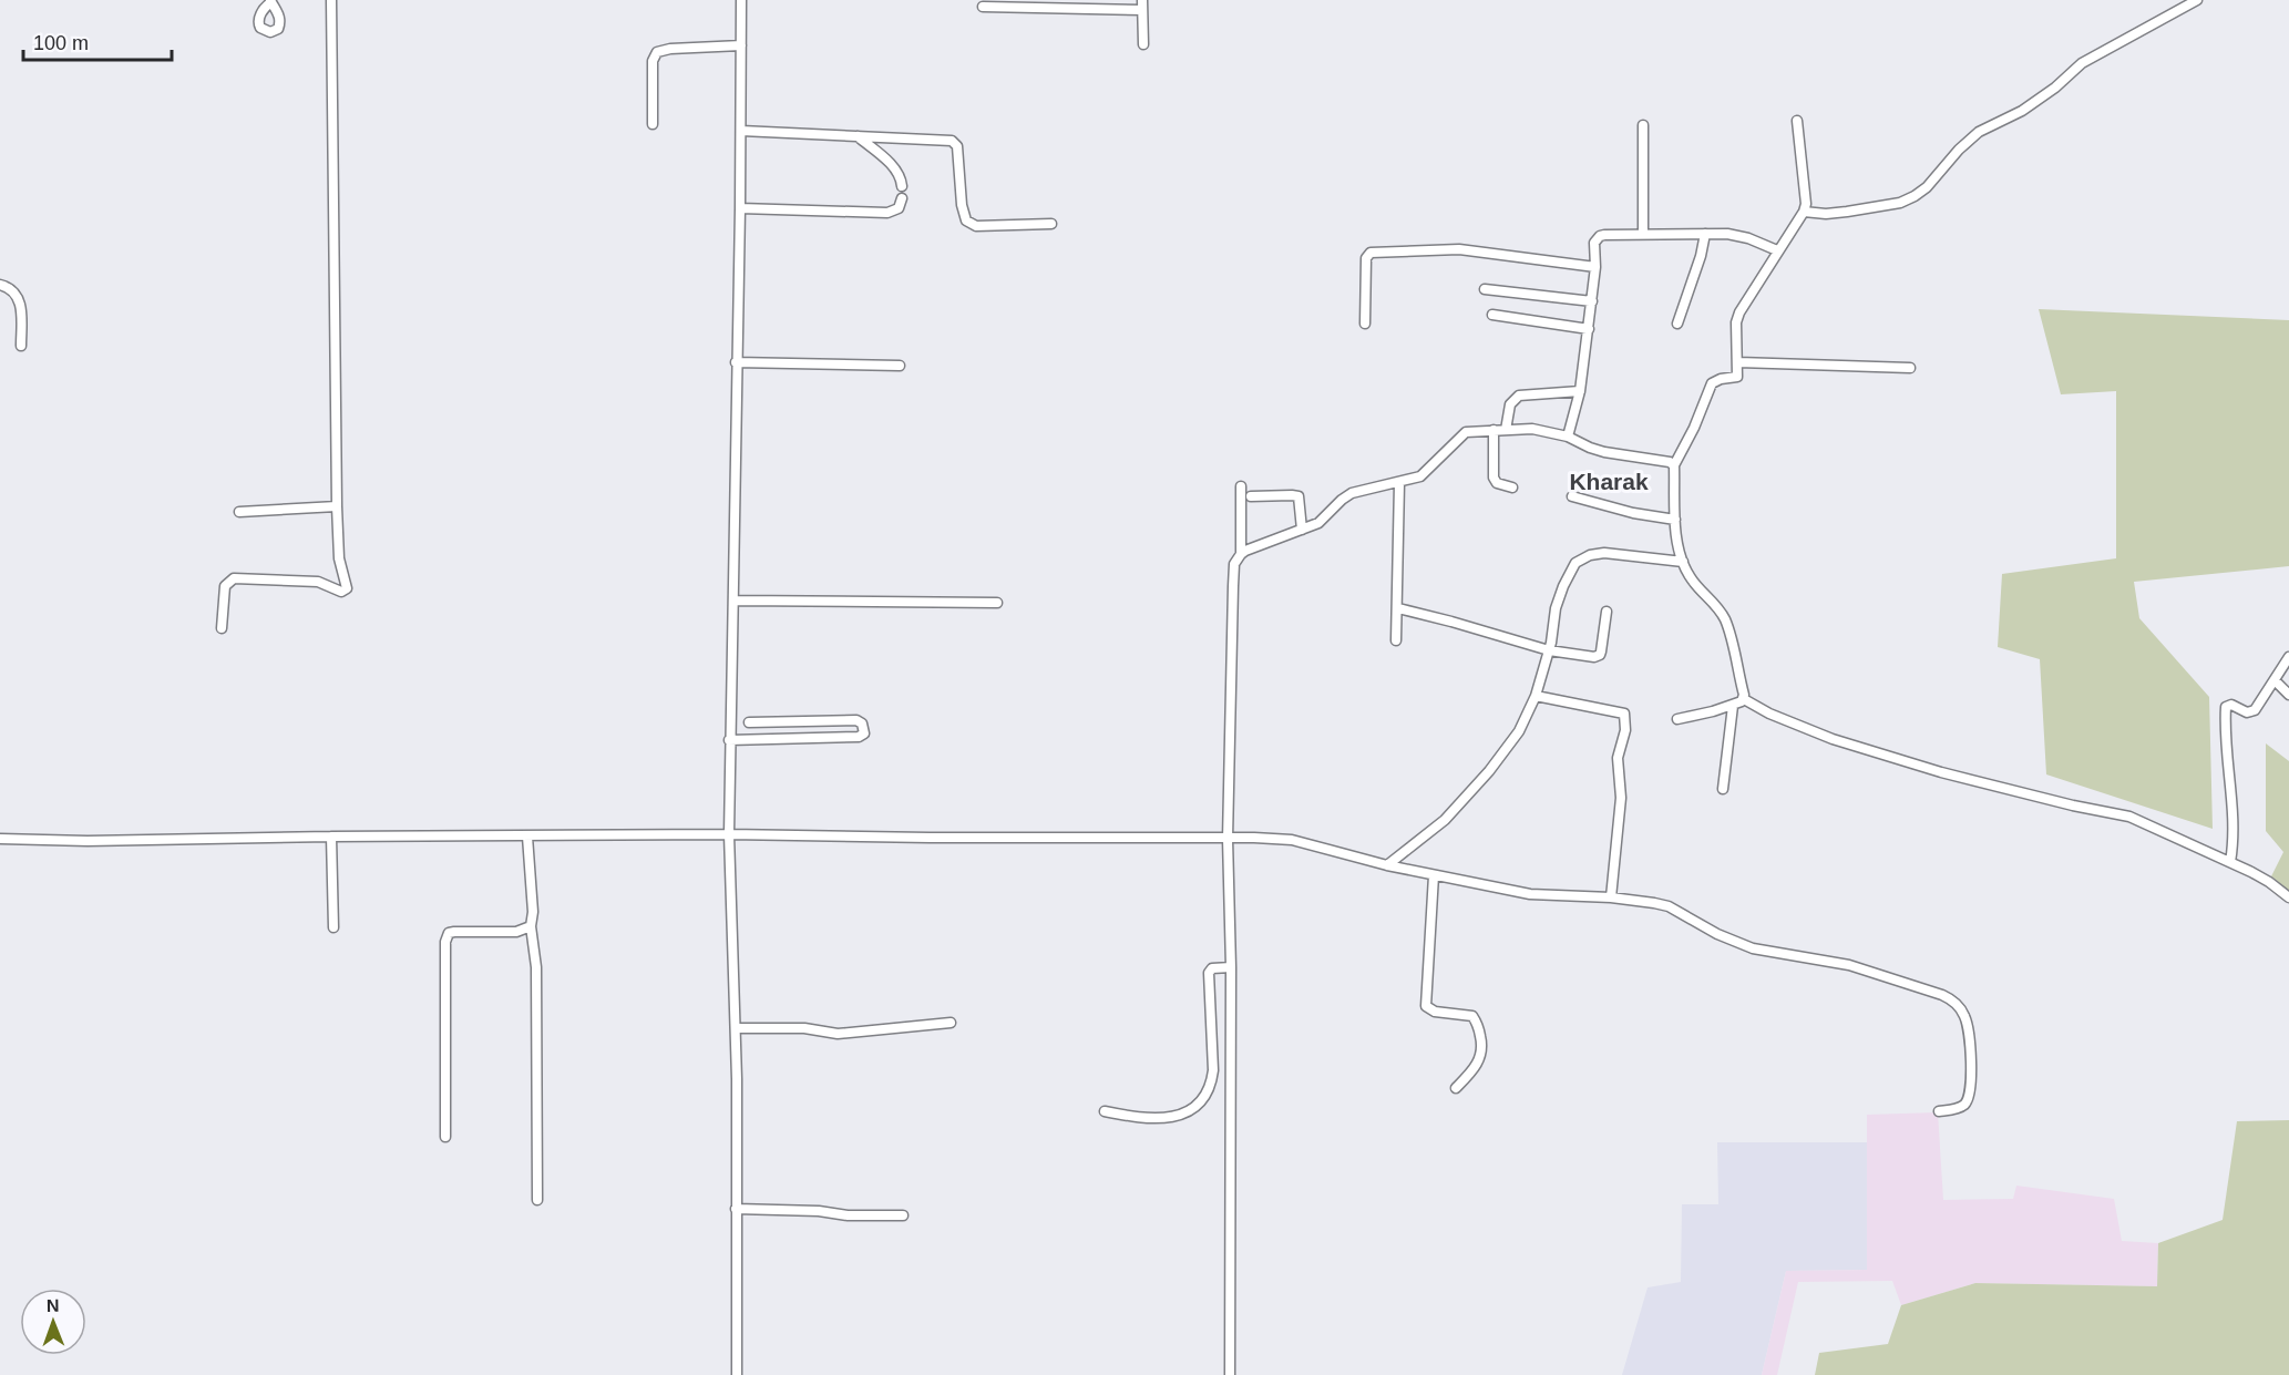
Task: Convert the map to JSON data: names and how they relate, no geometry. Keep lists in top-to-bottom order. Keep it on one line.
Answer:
{"districts":["Kharak"],"scale_bar":"100 m","north":"top"}
